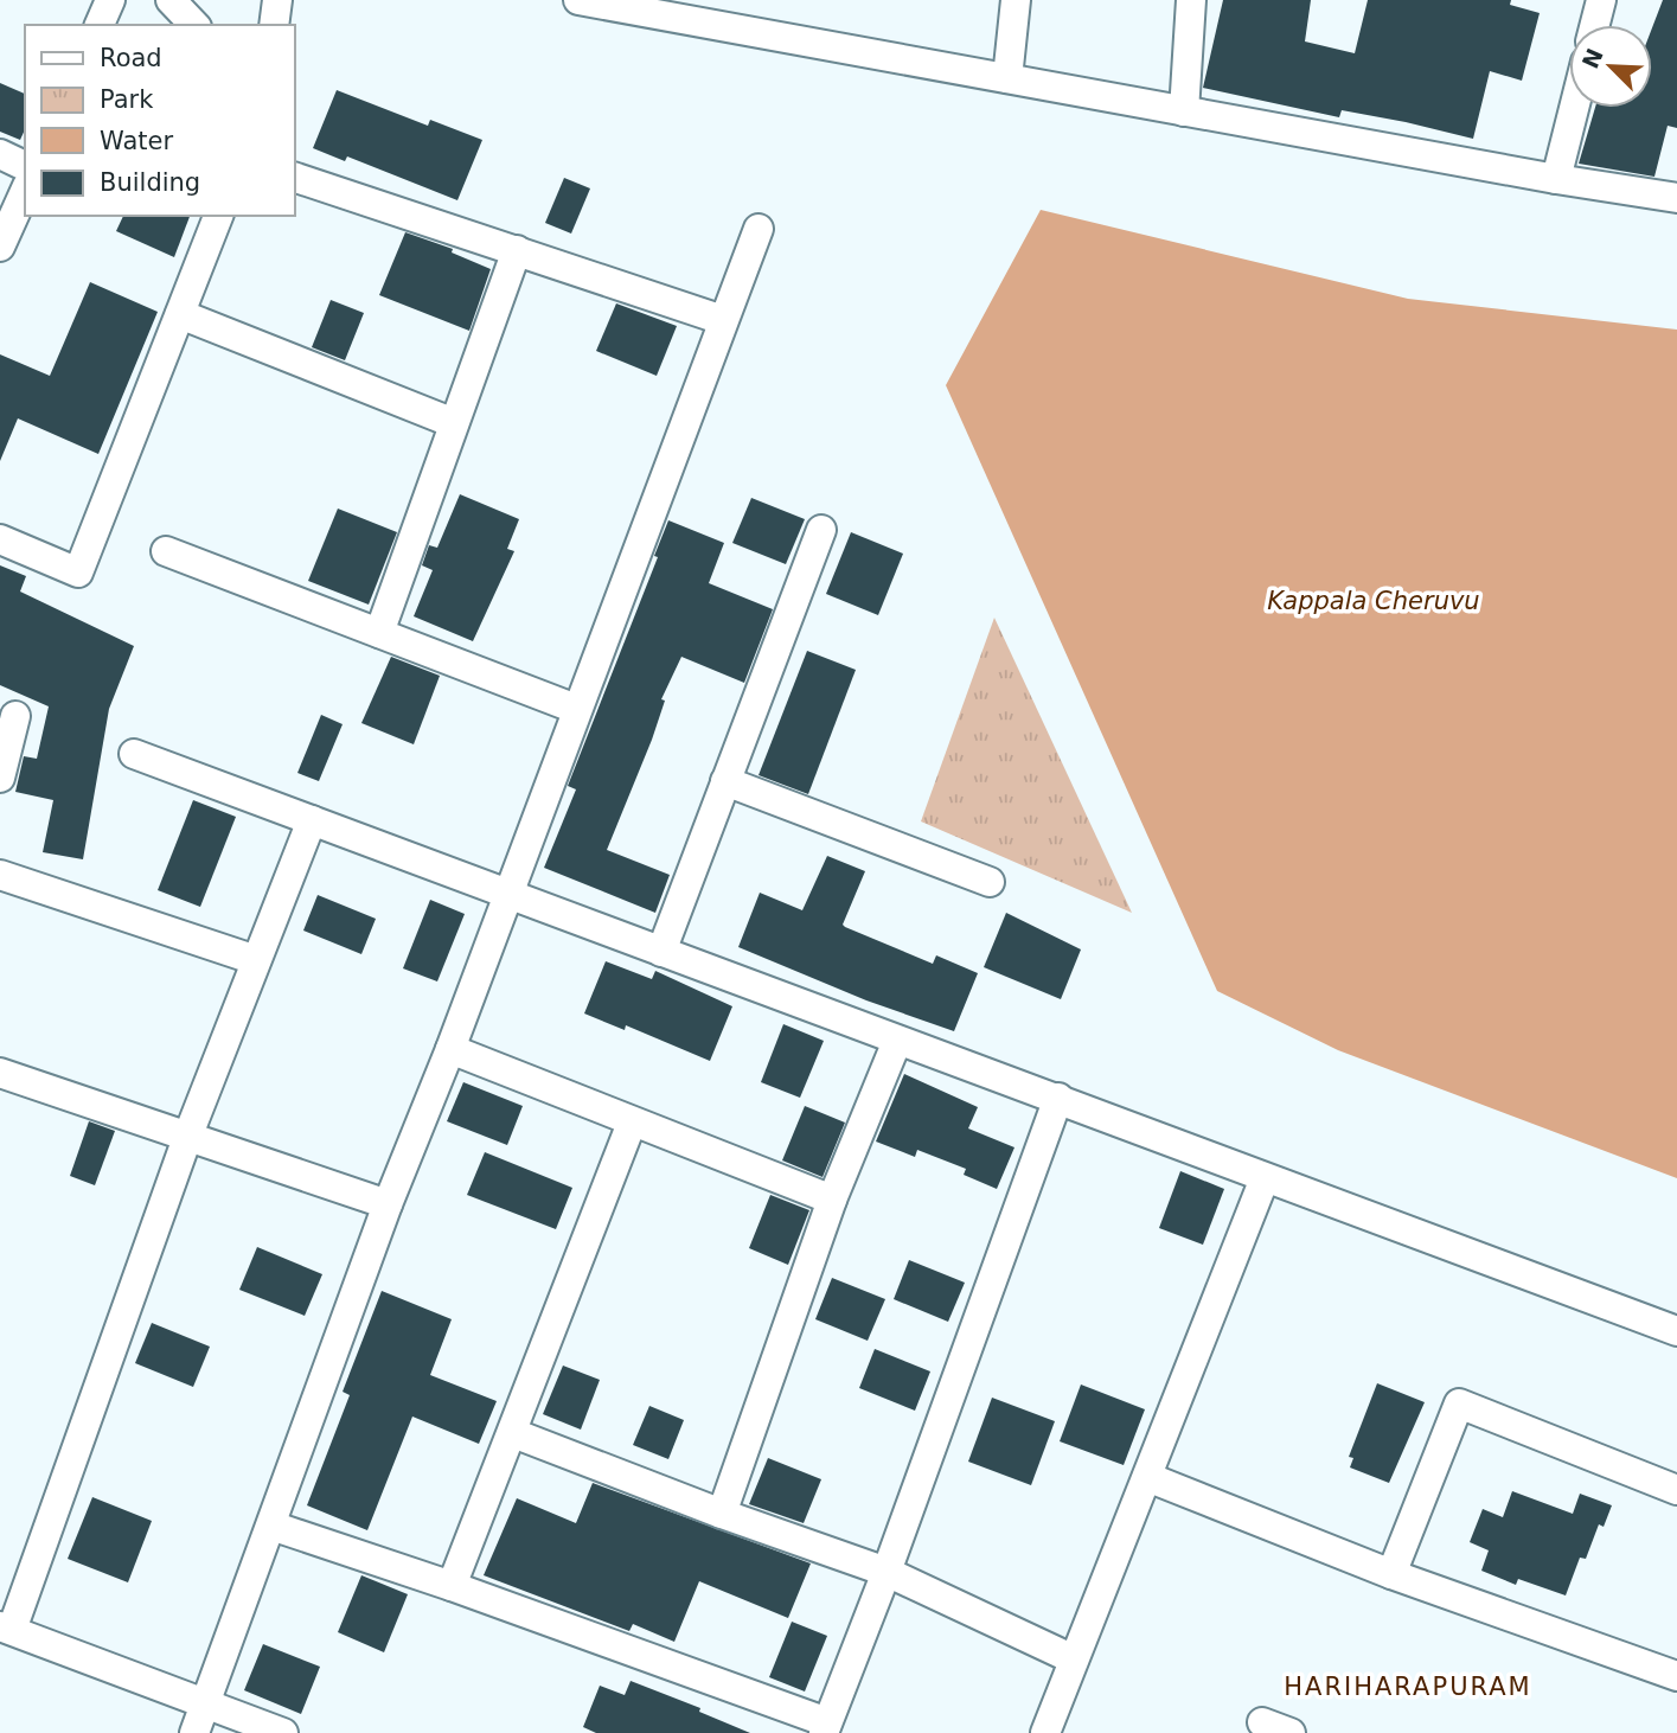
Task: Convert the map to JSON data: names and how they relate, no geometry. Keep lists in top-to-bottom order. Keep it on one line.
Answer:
{"districts":["HARIHARAPURAM"],"water":["Kappala Cheruvu"],"legend":["Road","Park","Water","Building"],"north":"top left"}
